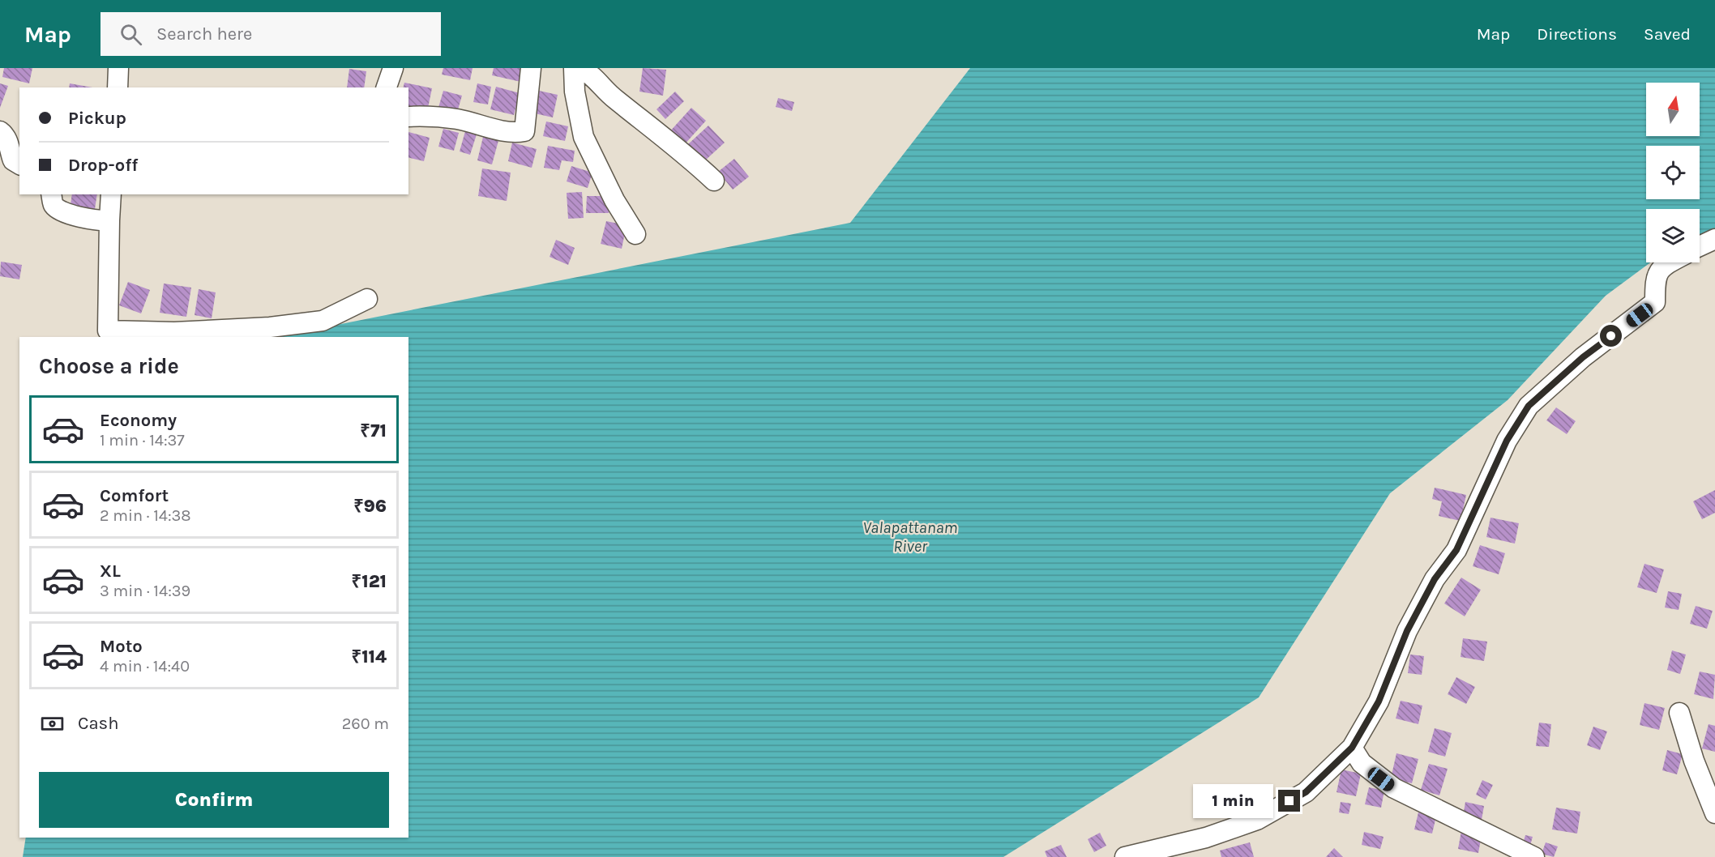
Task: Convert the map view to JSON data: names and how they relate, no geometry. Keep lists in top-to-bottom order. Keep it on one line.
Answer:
{"water":["Valapattanam River"],"north":"top","page":{"header":"Map","search":"Search here","nav":["Map","Directions","Saved"],"banner":["Pickup","Drop-off"],"heading":"Choose a ride","list":[{"name":"Economy","note":"1 min · 14:37","value":"₹71"},{"name":"Comfort","note":"2 min · 14:38","value":"₹96"},{"name":"XL","note":"3 min · 14:39","value":"₹121"},{"name":"Moto","note":"4 min · 14:40","value":"₹114"}],"pay":["Cash","260 m"],"buttons":"Confirm","bubble":"1 min"}}
